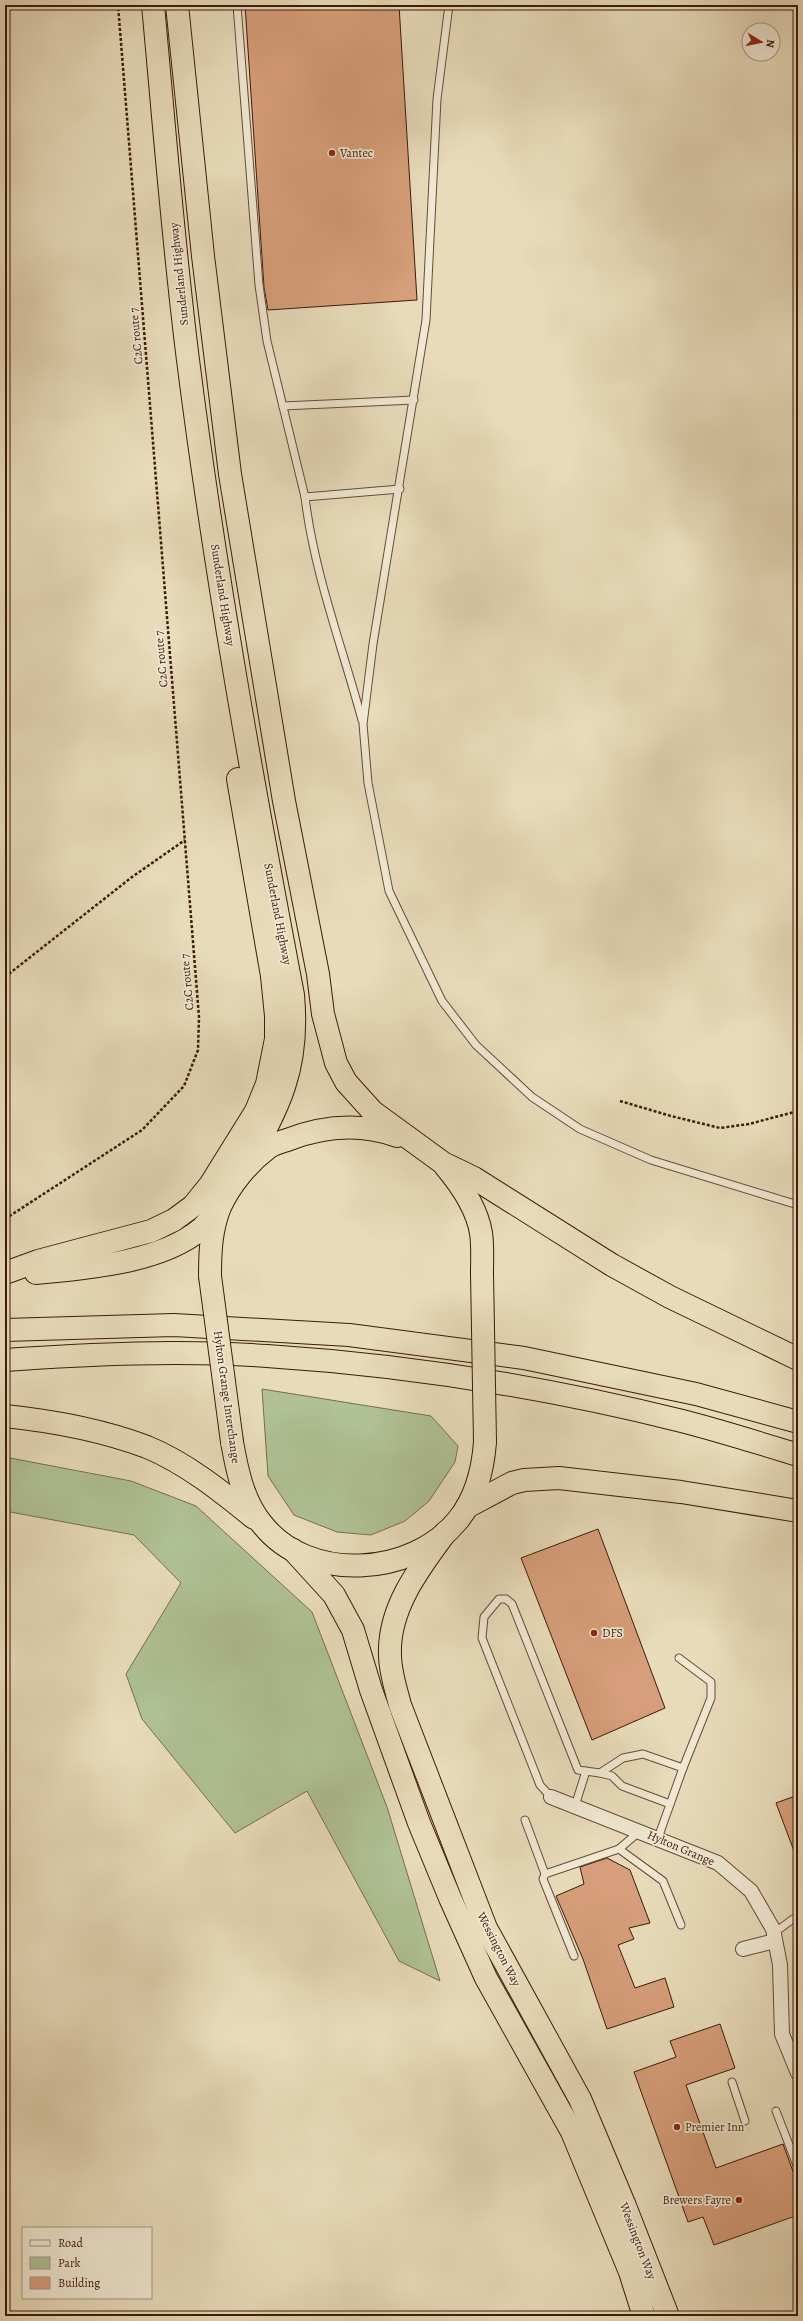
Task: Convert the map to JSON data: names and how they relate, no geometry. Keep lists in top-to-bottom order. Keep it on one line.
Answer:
{"streets":{"highway":["Sunderland Highway","Hylton Grange Interchange","Wessington Way"],"street":["Hylton Grange"],"path":["C2C route 7"]},"crossings":[["Sunderland Highway","Hylton Grange Interchange"],["Hylton Grange Interchange","Wessington Way"]],"places":["Vantec","DFS","Premier Inn","Brewers Fayre"],"legend":["Road","Park","Building"],"north":"right"}
